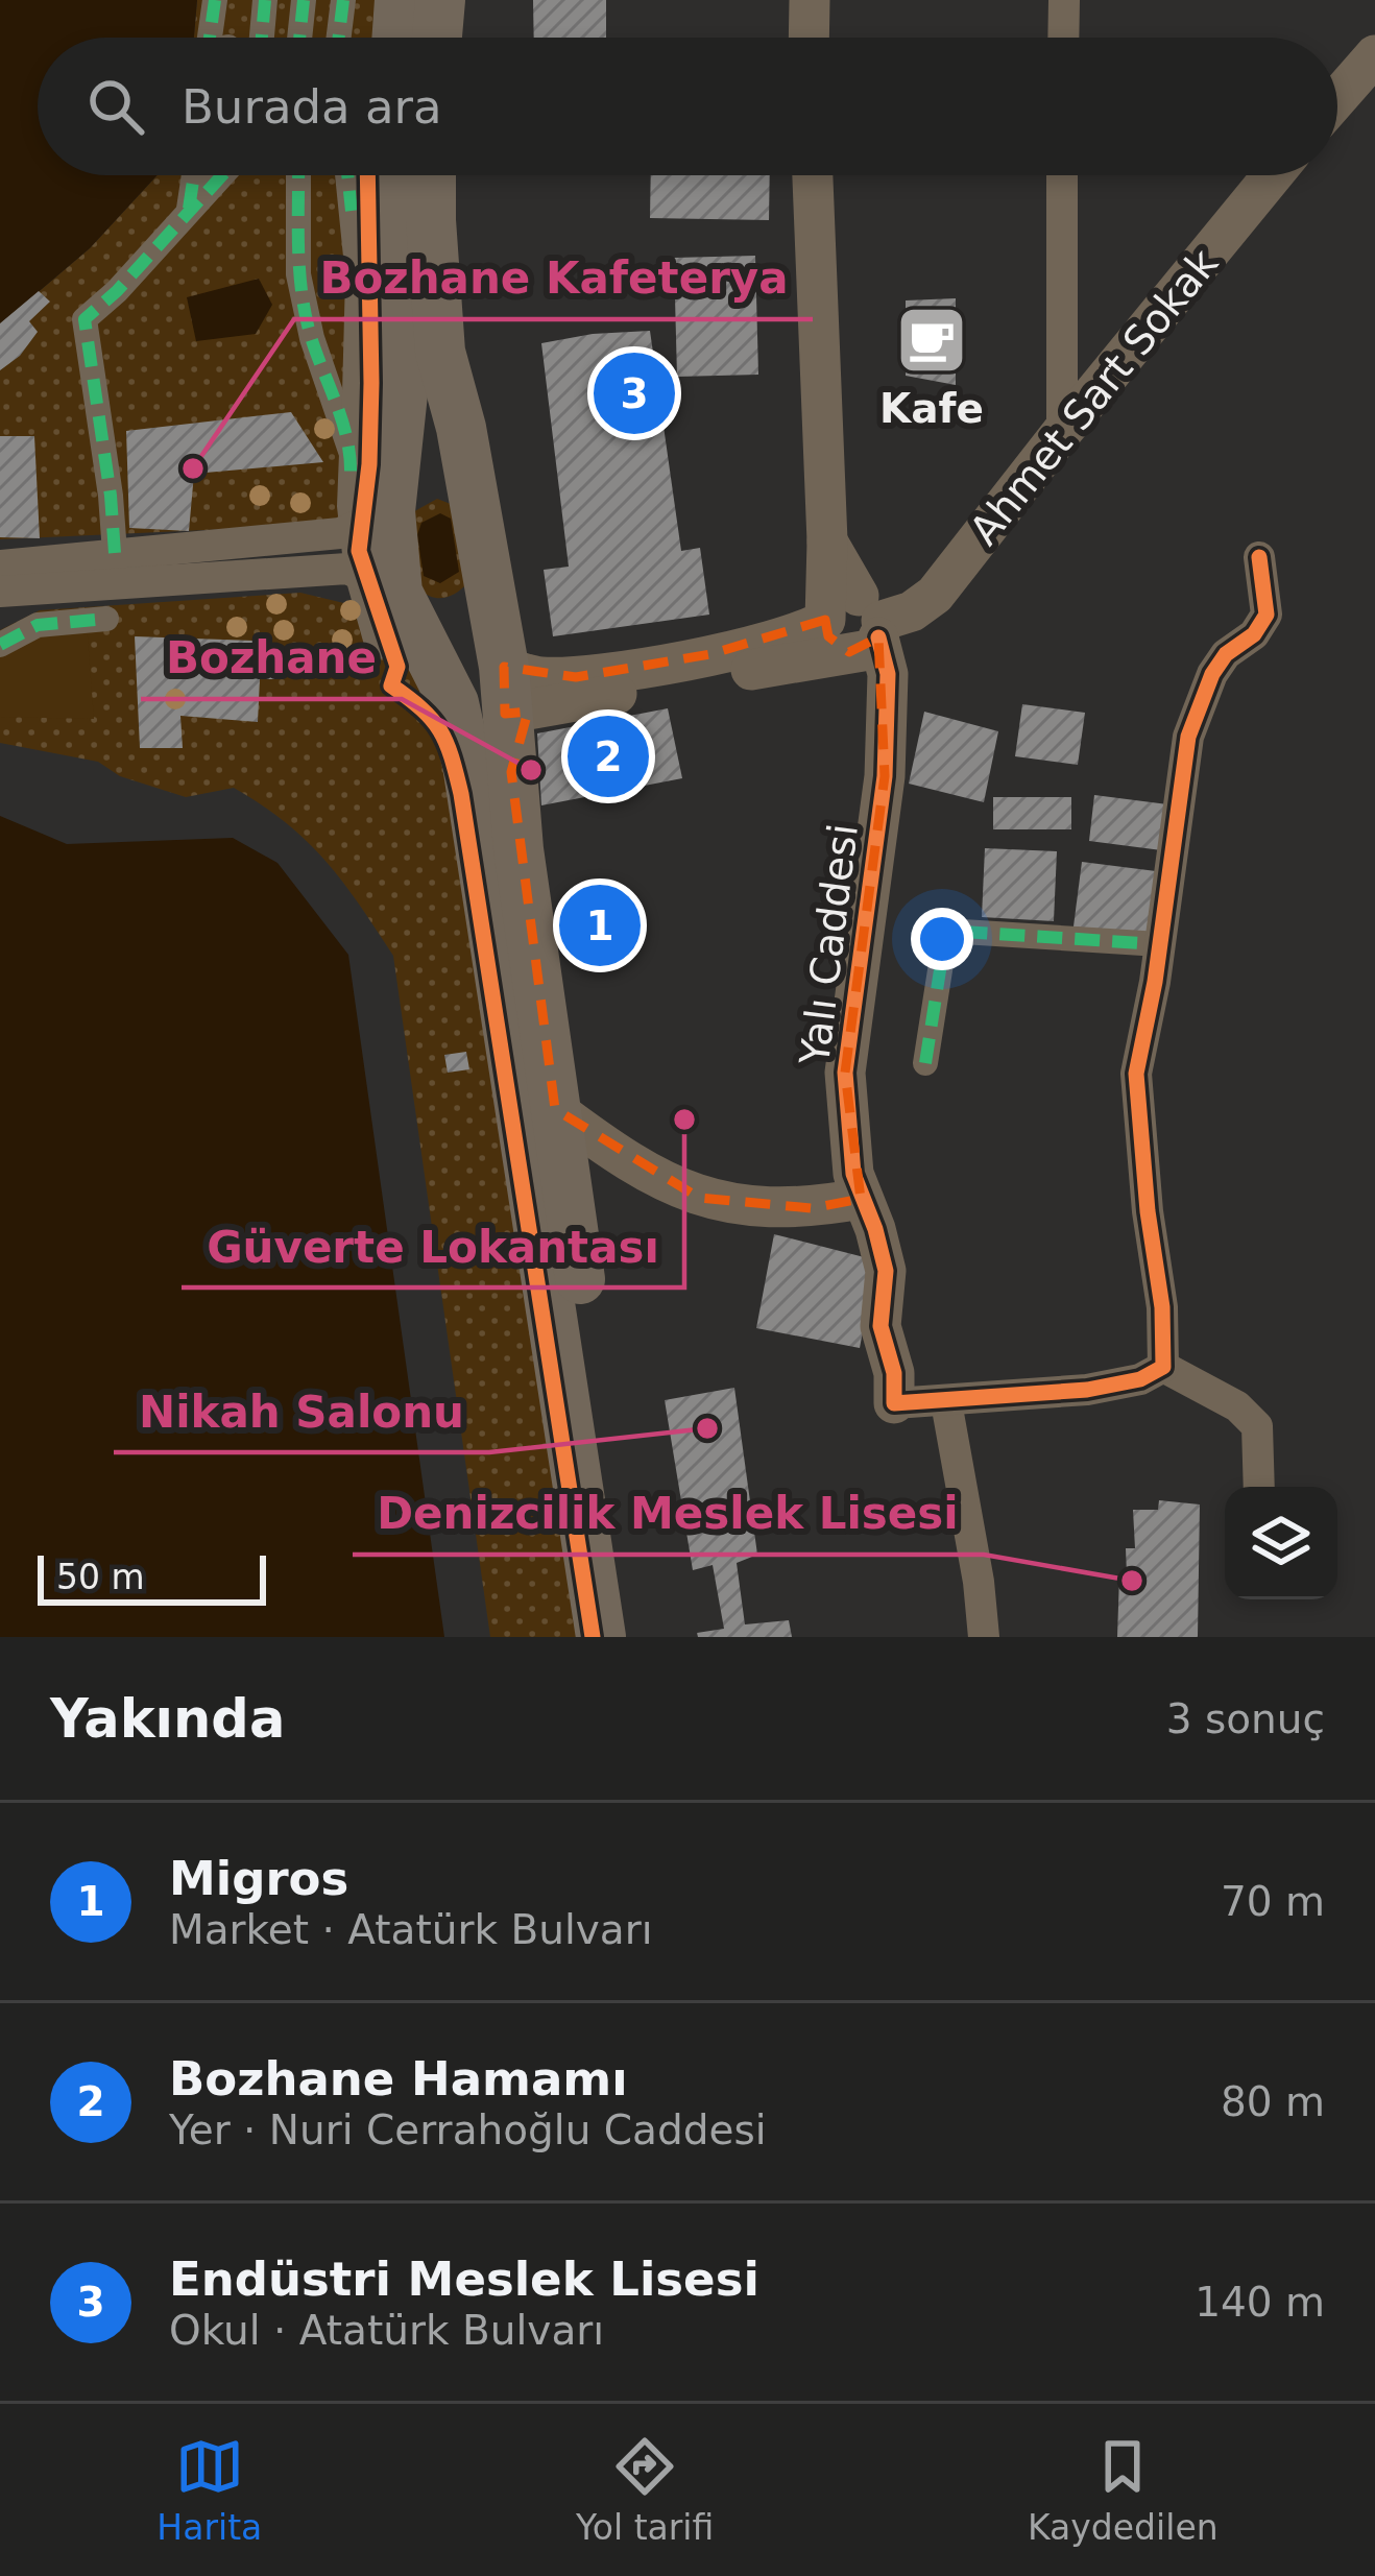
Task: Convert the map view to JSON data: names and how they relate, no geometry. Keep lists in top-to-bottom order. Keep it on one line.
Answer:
{"streets":{"street":["Ahmet Sart Sokak","Yalı Caddesi"]},"crossings":[["Ahmet Sart Sokak","Yalı Caddesi"]],"places":{"cafe":["Kafe"],"other":["Bozhane Kafeterya","Bozhane","Güverte Lokantası","Nikah Salonu","Denizcilik Meslek Lisesi"]},"scale_bar":"50 m","page":{"search":"Burada ara","pins":["3","2","1"],"scale":"50 m","heading":["Yakında","3 sonuç"],"list":[{"mark":"1","name":"Migros","note":"Market · Atatürk Bulvarı","value":"70 m"},{"mark":"2","name":"Bozhane Hamamı","note":"Yer · Nuri Cerrahoğlu Caddesi","value":"80 m"},{"mark":"3","name":"Endüstri Meslek Lisesi","note":"Okul · Atatürk Bulvarı","value":"140 m"}],"nav":["Harita","Yol tarifi","Kaydedilen"]}}
